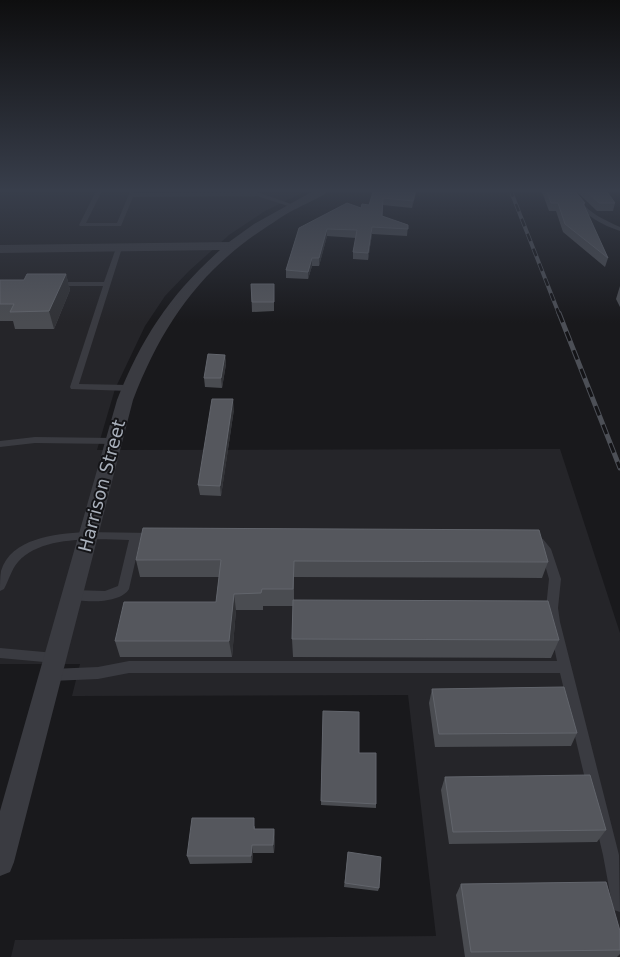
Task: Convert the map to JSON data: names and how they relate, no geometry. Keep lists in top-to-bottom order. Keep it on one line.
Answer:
{"streets":{"street":["Harrison Street"]}}
